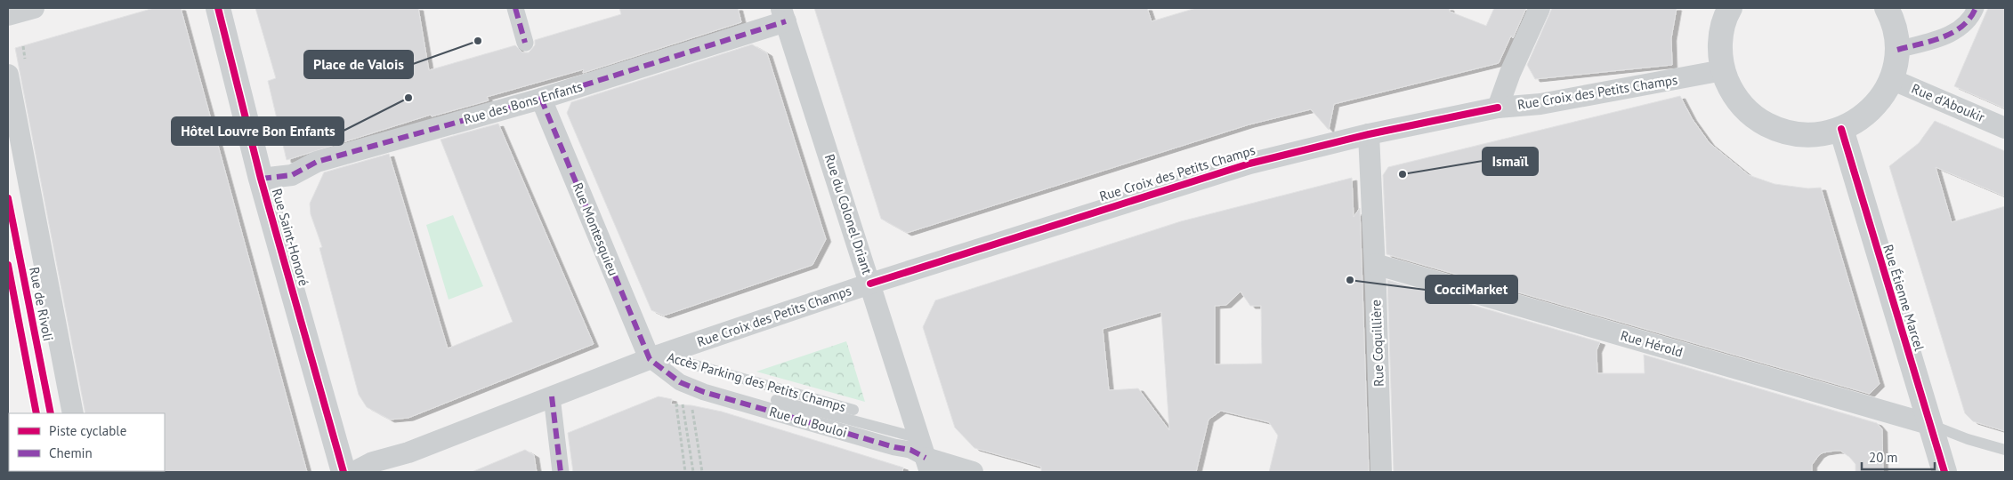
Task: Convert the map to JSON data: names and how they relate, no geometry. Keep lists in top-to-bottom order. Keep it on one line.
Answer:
{"streets":{"street":["Rue Croix des Petits Champs","Rue des Bons Enfants","Rue d'Aboukir","Rue du Colonel Driant","Rue Montesquieu","Rue Saint-Honoré","Rue Étienne Marcel","Rue de Rivoli","Rue Coquillière","Rue Hérold","Rue du Bouloi"],"lane":["Accès Parking des Petits Champs"]},"crossings":[["Rue Croix des Petits Champs","Rue du Colonel Driant"],["Rue Croix des Petits Champs","Rue Montesquieu"],["Rue Croix des Petits Champs","Rue Coquillière"],["Rue Croix des Petits Champs","Accès Parking des Petits Champs"],["Rue Croix des Petits Champs","Rue du Bouloi"],["Rue des Bons Enfants","Rue du Colonel Driant"],["Rue des Bons Enfants","Rue Montesquieu"],["Rue des Bons Enfants","Rue Saint-Honoré"],["Rue du Colonel Driant","Accès Parking des Petits Champs"],["Rue du Colonel Driant","Rue du Bouloi"],["Rue Montesquieu","Accès Parking des Petits Champs"],["Rue Montesquieu","Rue du Bouloi"],["Rue Étienne Marcel","Rue Hérold"],["Rue Coquillière","Rue Hérold"],["Accès Parking des Petits Champs","Rue du Bouloi"]],"places":["Place de Valois","Hôtel Louvre Bon Enfants","Ismaïl","CocciMarket"],"legend":["Piste cyclable","Chemin"],"scale_bar":"20 m"}
